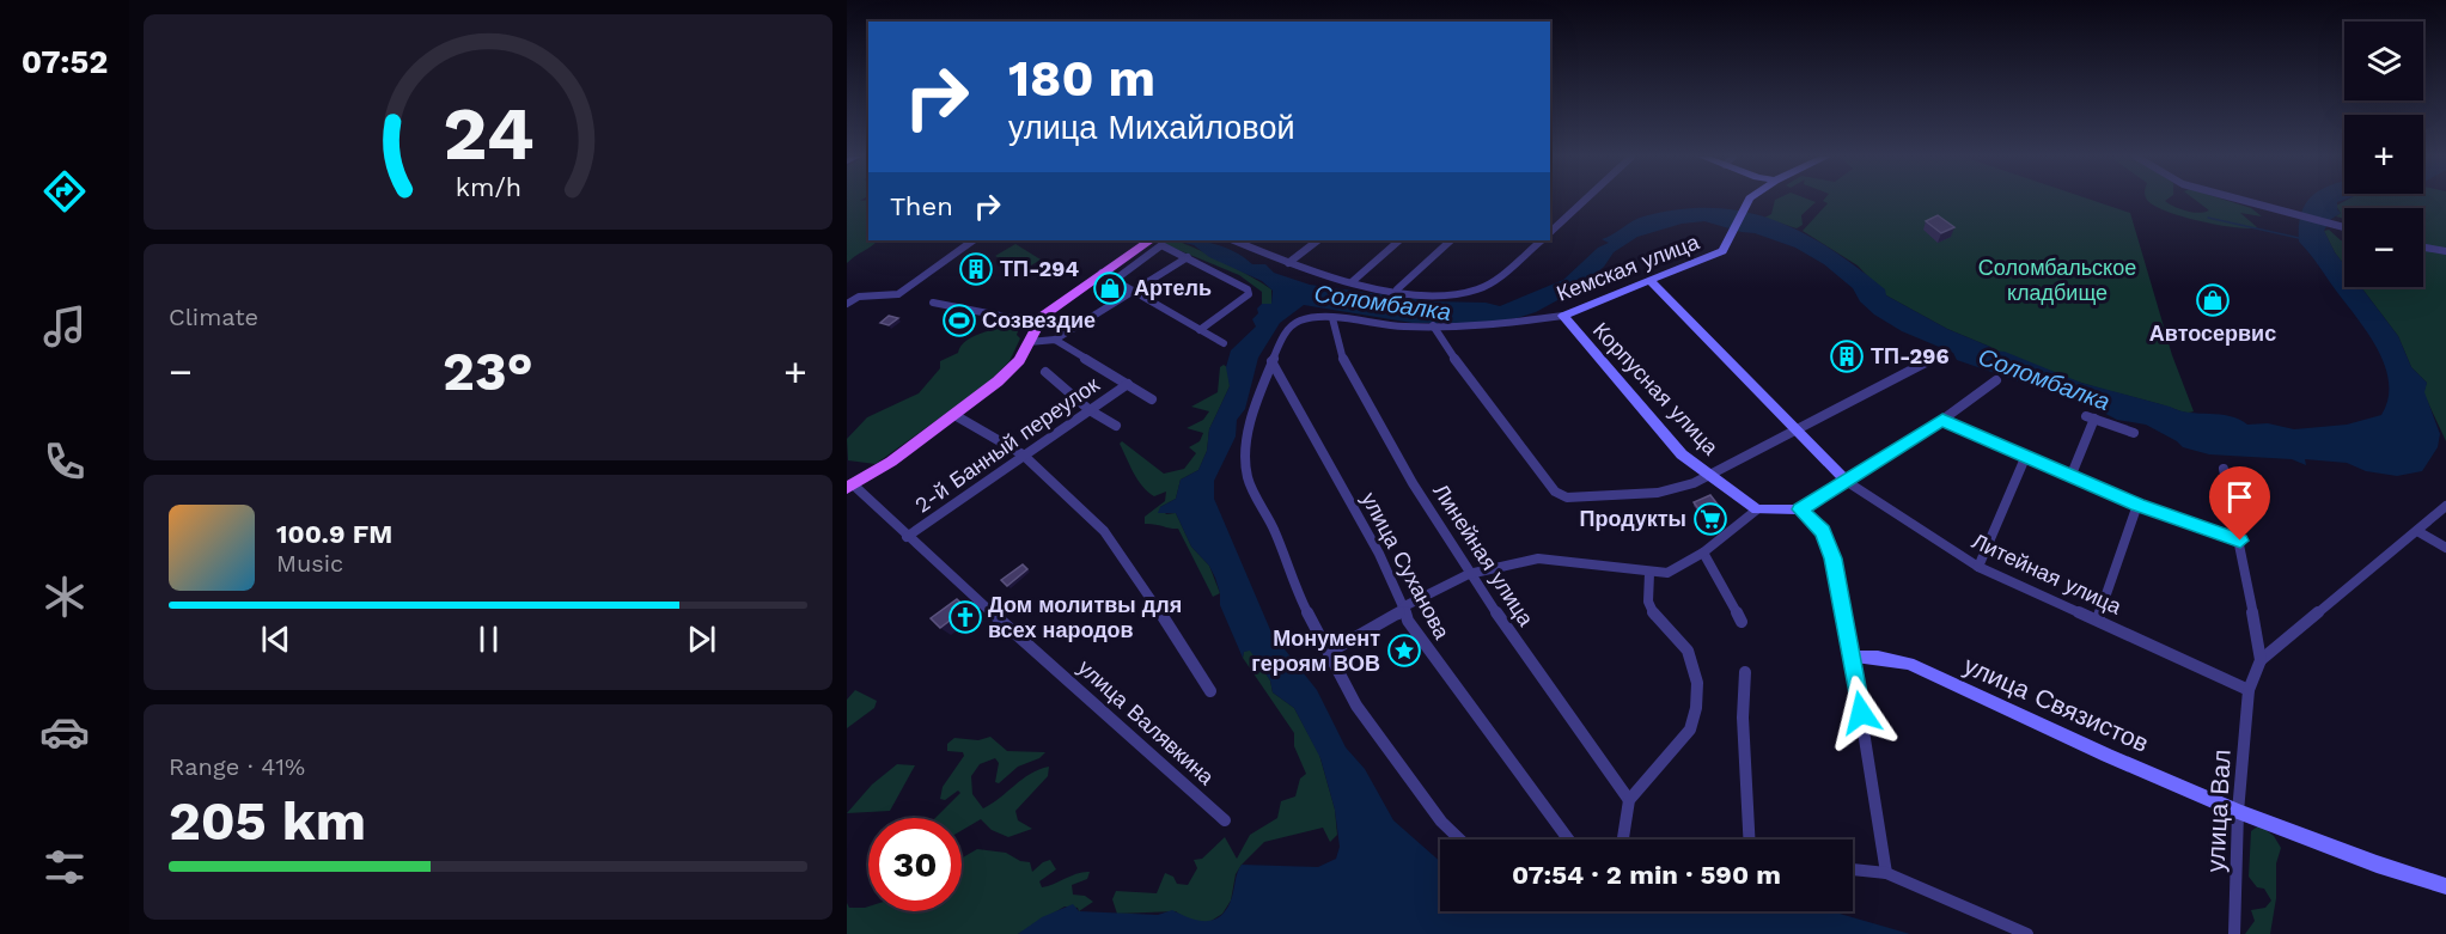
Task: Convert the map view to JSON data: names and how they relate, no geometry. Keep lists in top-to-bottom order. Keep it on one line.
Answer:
{"streets":{"street":["Кемская улица","Корпусная улица","2-й Банный переулок","Линейная улица","улица Суханова","Литейная улица","улица Связистов","улица Валявкина","улица Вал"]},"crossings":[["Кемская улица","Корпусная улица"],["Кемская улица","Линейная улица"],["Кемская улица","улица Суханова"],["Кемская улица","Литейная улица"],["2-й Банный переулок","улица Валявкина"],["Литейная улица","улица Вал"],["улица Связистов","улица Вал"]],"water":["Соломбалка"],"parks":["Соломбальское кладбище"],"places":{"building":["ТП-294","ТП-296"],"shop":["Артель","Автосервис"],"sports":["Созвездие"],"supermarket":["Продукты"],"church":["Дом молитвы для всех народов"],"place":["Монумент героям ВОВ"]},"page":{"tabs":"07:52","map_buttons":["+","−"],"turn":["180 m","улица Михайловой"],"then":"Then","tile":["Climate",["Range · 41%","205 km"]],"heat":["−","23°","+"],"song":["100.9 FM","Music"],"limit":"30","trip":"07:54 · 2 min · 590 m","gauge":["24","km/h"]}}
